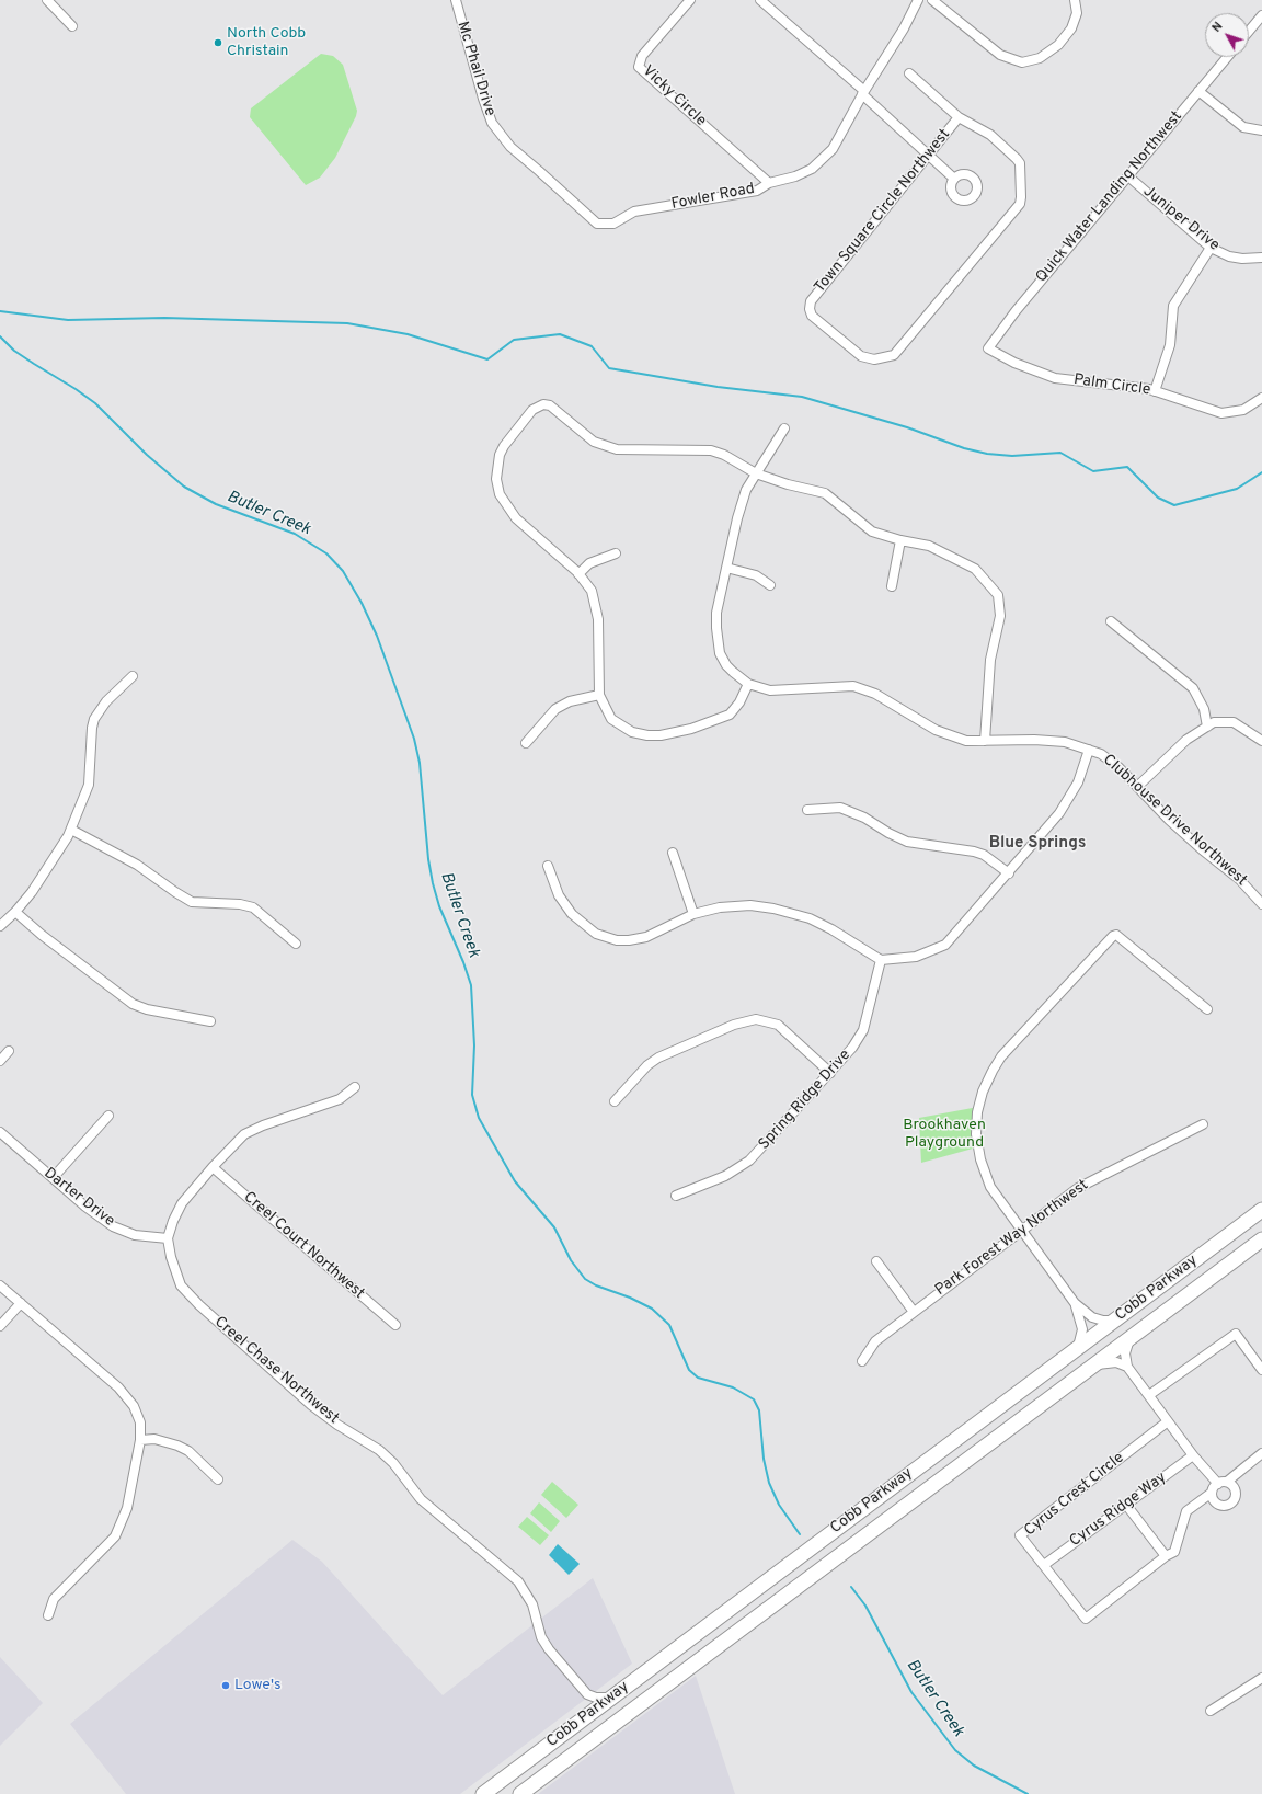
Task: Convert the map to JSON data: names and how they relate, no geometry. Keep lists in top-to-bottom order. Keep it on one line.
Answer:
{"streets":{"main road":["Cobb Parkway"],"street":["Mc Phail Drive","Vicky Circle","Fowler Road","Quick Water Landing Northwest","Town Square Circle Northwest","Juniper Drive","Palm Circle","Clubhouse Drive Northwest","Spring Ridge Drive","Darter Drive","Park Forest Way Northwest","Creel Court Northwest","Creel Chase Northwest","Cyrus Crest Circle","Cyrus Ridge Way"]},"crossings":[["Mc Phail Drive","Fowler Road"],["Vicky Circle","Fowler Road"],["Quick Water Landing Northwest","Juniper Drive"],["Quick Water Landing Northwest","Palm Circle"],["Darter Drive","Creel Chase Northwest"],["Cobb Parkway","Creel Chase Northwest"],["Cyrus Crest Circle","Cyrus Ridge Way"]],"districts":["Blue Springs"],"water":["Butler Creek"],"parks":["Brookhaven Playground"],"places":["North Cobb Christain","Lowe's"],"north":"top left"}
